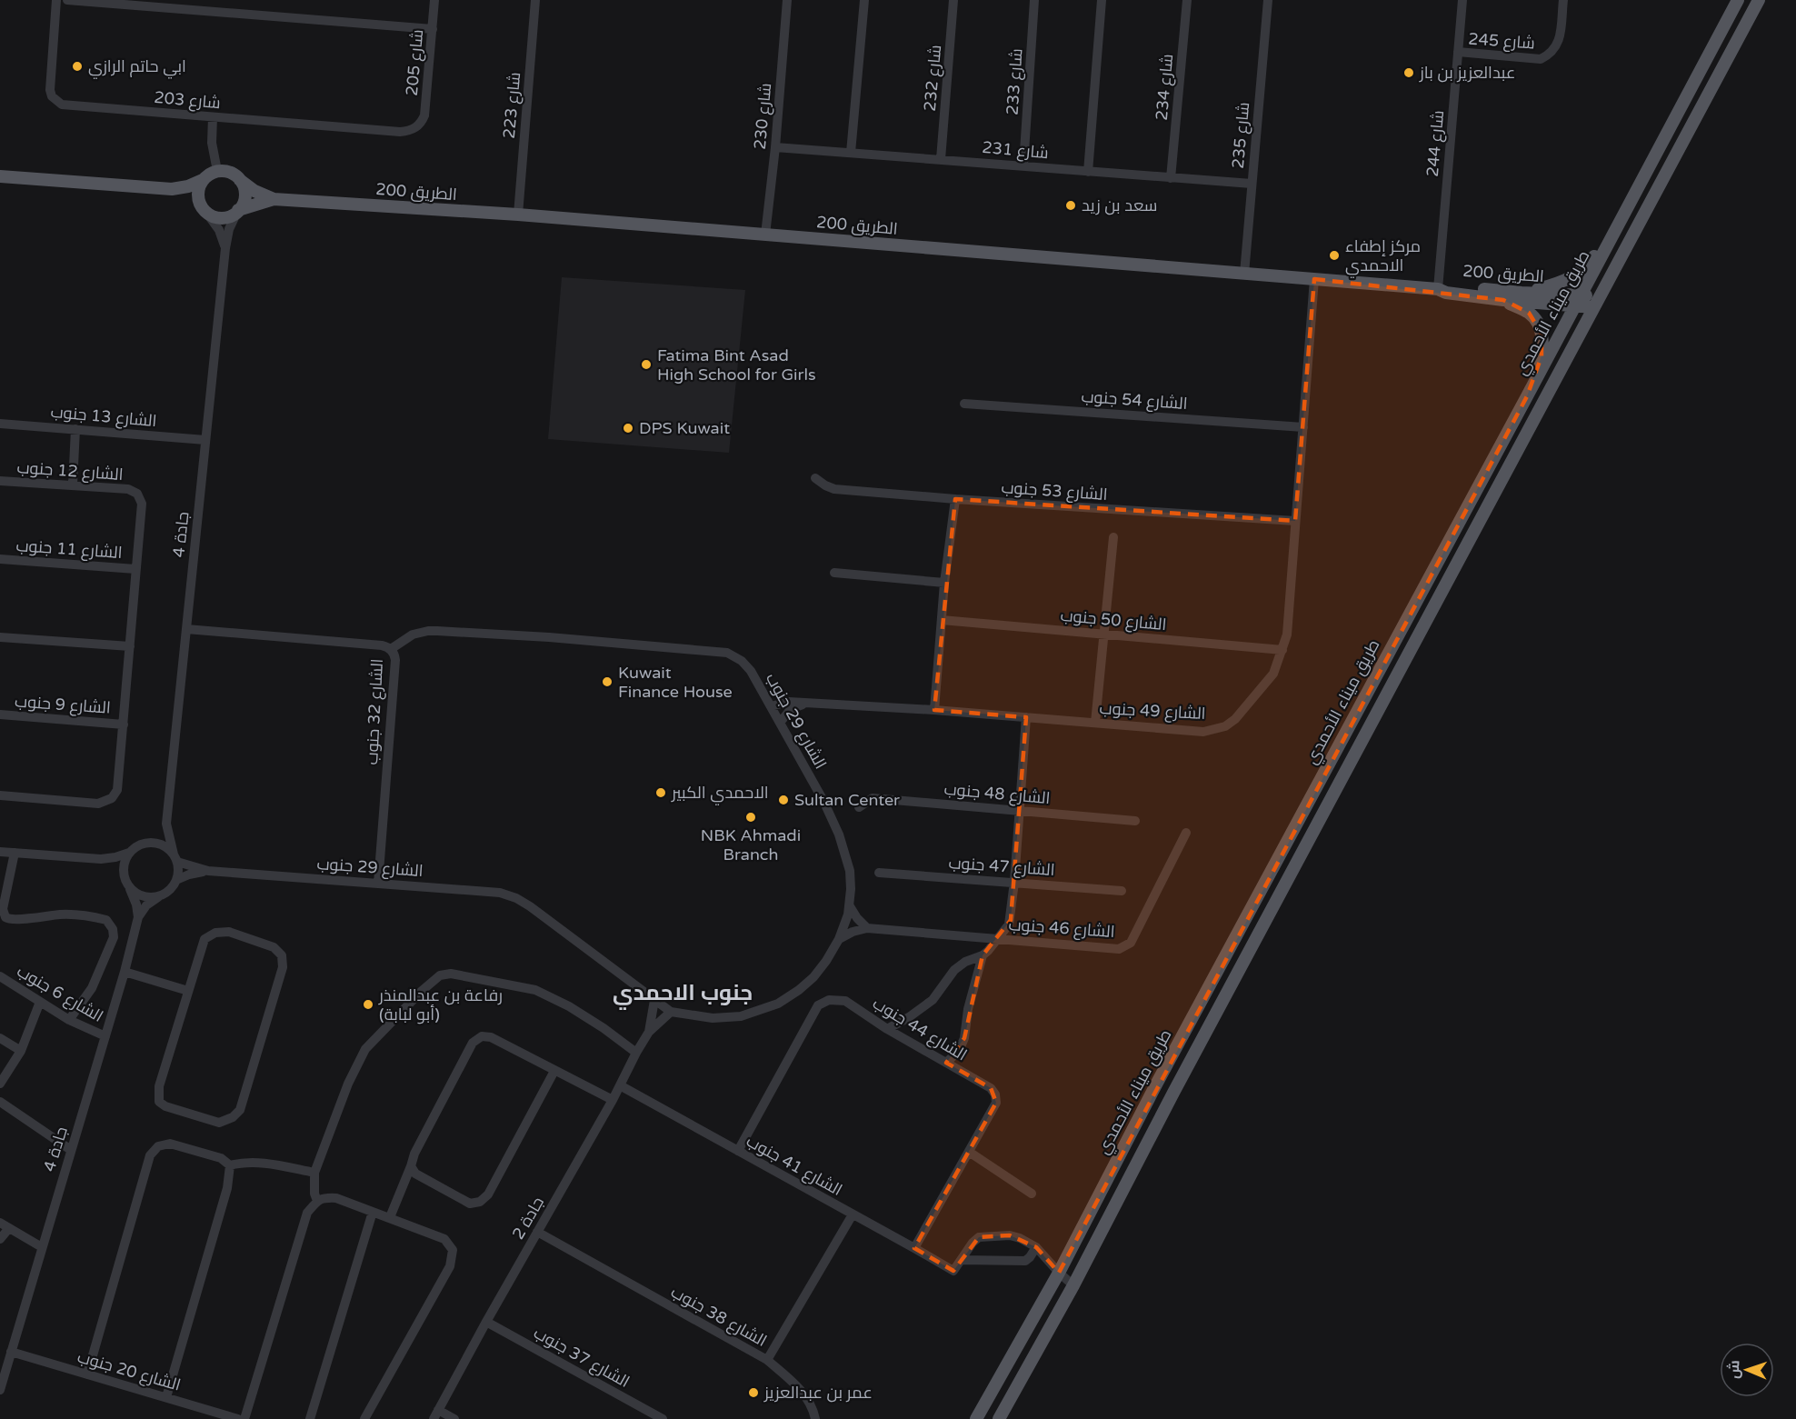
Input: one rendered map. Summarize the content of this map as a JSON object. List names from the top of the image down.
{
  "streets": {
    "main road": ["الطريق 200", "طريق ميناء الأحمدي"],
    "street": [
      "شارع 245",
      "شارع 205",
      "شارع 232",
      "شارع 233",
      "شارع 234",
      "شارع 203",
      "شارع 223",
      "شارع 230",
      "شارع 235",
      "شارع 244",
      "شارع 231",
      "الشارع 54 جنوب",
      "الشارع 13 جنوب",
      "الشارع 12 جنوب",
      "الشارع 53 جنوب",
      "جادة 4",
      "الشارع 11 جنوب",
      "الشارع 50 جنوب",
      "الشارع 9 جنوب",
      "الشارع 49 جنوب",
      "الشارع 32 جنوب",
      "الشارع 29 جنوب",
      "الشارع 48 جنوب",
      "الشارع 47 جنوب",
      "الشارع 46 جنوب",
      "الشارع 6 جنوب",
      "الشارع 44 جنوب",
      "الشارع 41 جنوب",
      "جادة 2",
      "الشارع 38 جنوب",
      "الشارع 37 جنوب",
      "الشارع 20 جنوب"
    ]
  },
  "crossings": [
    ["شارع 245", "شارع 244"],
    ["شارع 205", "شارع 203"],
    ["شارع 232", "شارع 231"],
    ["شارع 233", "شارع 231"],
    ["شارع 234", "شارع 231"],
    ["شارع 223", "الطريق 200"],
    ["شارع 230", "شارع 231"],
    ["شارع 230", "الطريق 200"],
    ["شارع 235", "شارع 231"],
    ["شارع 235", "الطريق 200"],
    ["شارع 244", "الطريق 200"],
    ["الطريق 200", "طريق ميناء الأحمدي"],
    ["الطريق 200", "جادة 4"],
    ["الطريق 200", "الشارع 49 جنوب"],
    ["الشارع 54 جنوب", "الشارع 49 جنوب"],
    ["الشارع 13 جنوب", "جادة 4"],
    ["الشارع 12 جنوب", "الشارع 11 جنوب"],
    ["الشارع 53 جنوب", "الشارع 49 جنوب"],
    ["جادة 4", "الشارع 32 جنوب"],
    ["جادة 4", "الشارع 29 جنوب"],
    ["جادة 4", "الشارع 6 جنوب"],
    ["جادة 4", "الشارع 20 جنوب"],
    ["الشارع 50 جنوب", "الشارع 49 جنوب"],
    ["الشارع 49 جنوب", "الشارع 29 جنوب"],
    ["الشارع 32 جنوب", "الشارع 29 جنوب"],
    ["الشارع 29 جنوب", "الشارع 46 جنوب"],
    ["الشارع 29 جنوب", "جادة 2"],
    ["الشارع 44 جنوب", "الشارع 41 جنوب"],
    ["الشارع 41 جنوب", "جادة 2"],
    ["الشارع 41 جنوب", "الشارع 38 جنوب"],
    ["جادة 2", "الشارع 38 جنوب"],
    ["جادة 2", "الشارع 37 جنوب"]
  ],
  "districts": ["جنوب الاحمدي"],
  "places": [
    "ابي حاتم الرازي",
    "عبدالعزيز بن باز",
    "سعد بن زيد",
    "مركز إطفاء الاحمدي",
    "Fatima Bint Asad High School for Girls",
    "DPS Kuwait",
    "Kuwait Finance House",
    "الاحمدي الكبير",
    "Sultan Center",
    "NBK Ahmadi Branch",
    "رفاعة بن عبدالمنذر (أبو لبابة)",
    "عمر بن عبدالعزيز"
  ],
  "north": "left"
}
